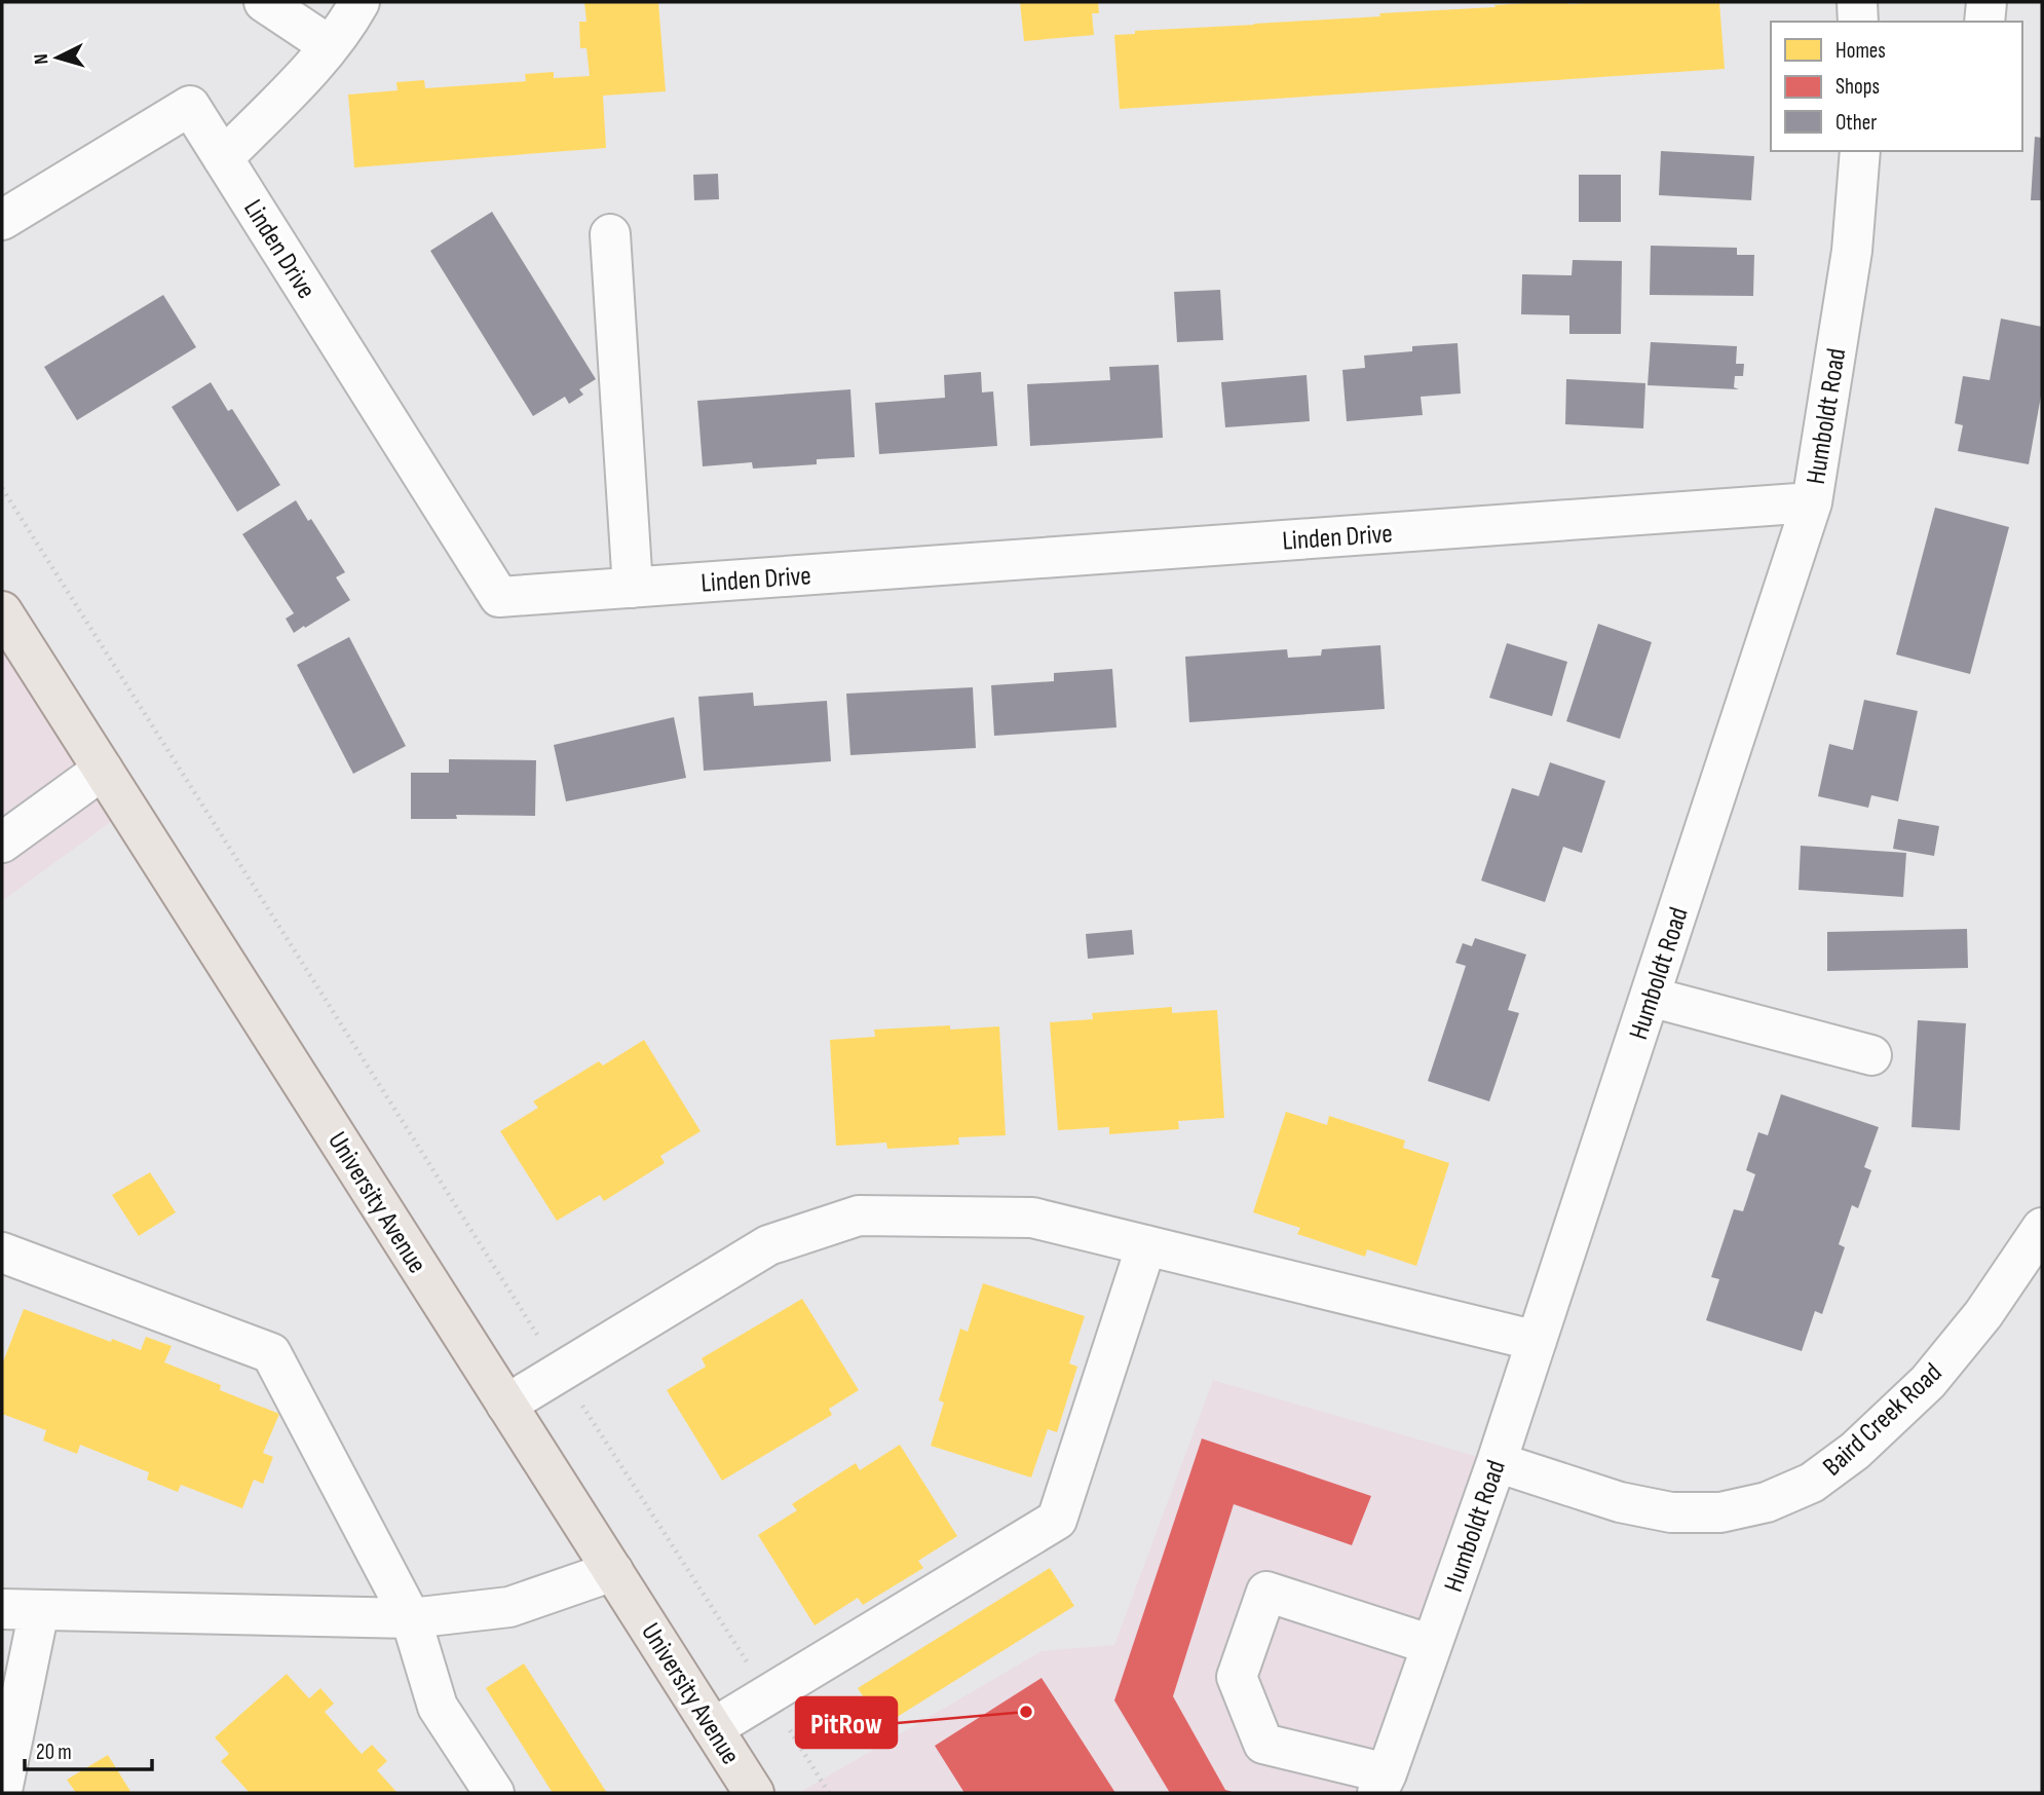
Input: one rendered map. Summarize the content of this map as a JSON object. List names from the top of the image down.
{
  "streets": {
    "main road": ["University Avenue"],
    "street": ["Linden Drive", "Humboldt Road", "Baird Creek Road"]
  },
  "crossings": [
    ["Linden Drive", "Humboldt Road"],
    ["Humboldt Road", "Baird Creek Road"]
  ],
  "places": ["PitRow"],
  "legend": ["Homes", "Shops", "Other"],
  "scale_bar": "20 m",
  "north": "left"
}
